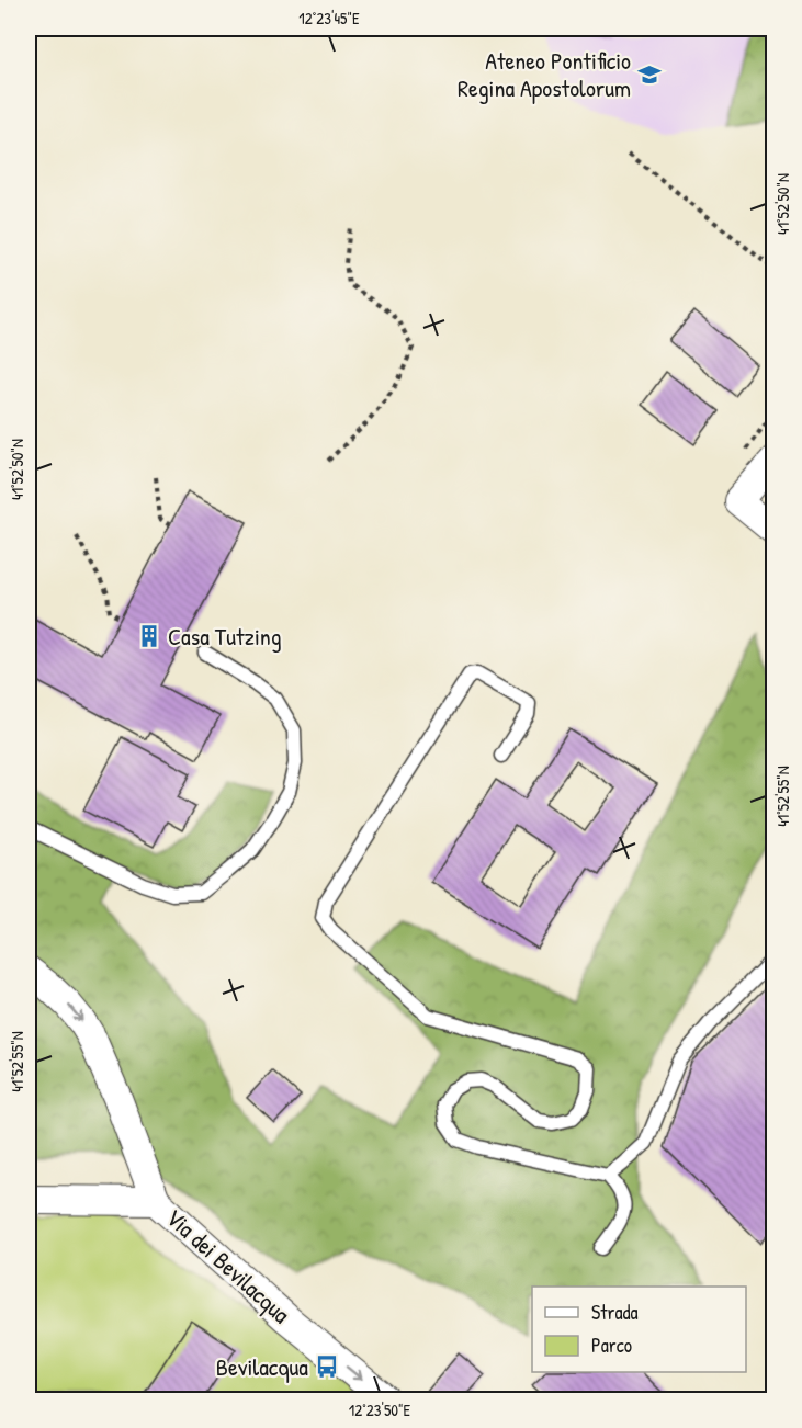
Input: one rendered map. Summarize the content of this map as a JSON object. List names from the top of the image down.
{
  "streets": {
    "street": ["Via dei Bevilacqua"]
  },
  "one_way": ["Via dei Bevilacqua"],
  "places": {
    "school or university": ["Ateneo Pontificio Regina Apostolorum"],
    "building": ["Casa Tutzing"],
    "bus stop": ["Bevilacqua"]
  },
  "legend": ["Strada", "Parco"],
  "coordinates": [
    "12°23'45\"E",
    "41°52'50\"N",
    "41°52'55\"N",
    "12°23'50\"E"
  ]
}
